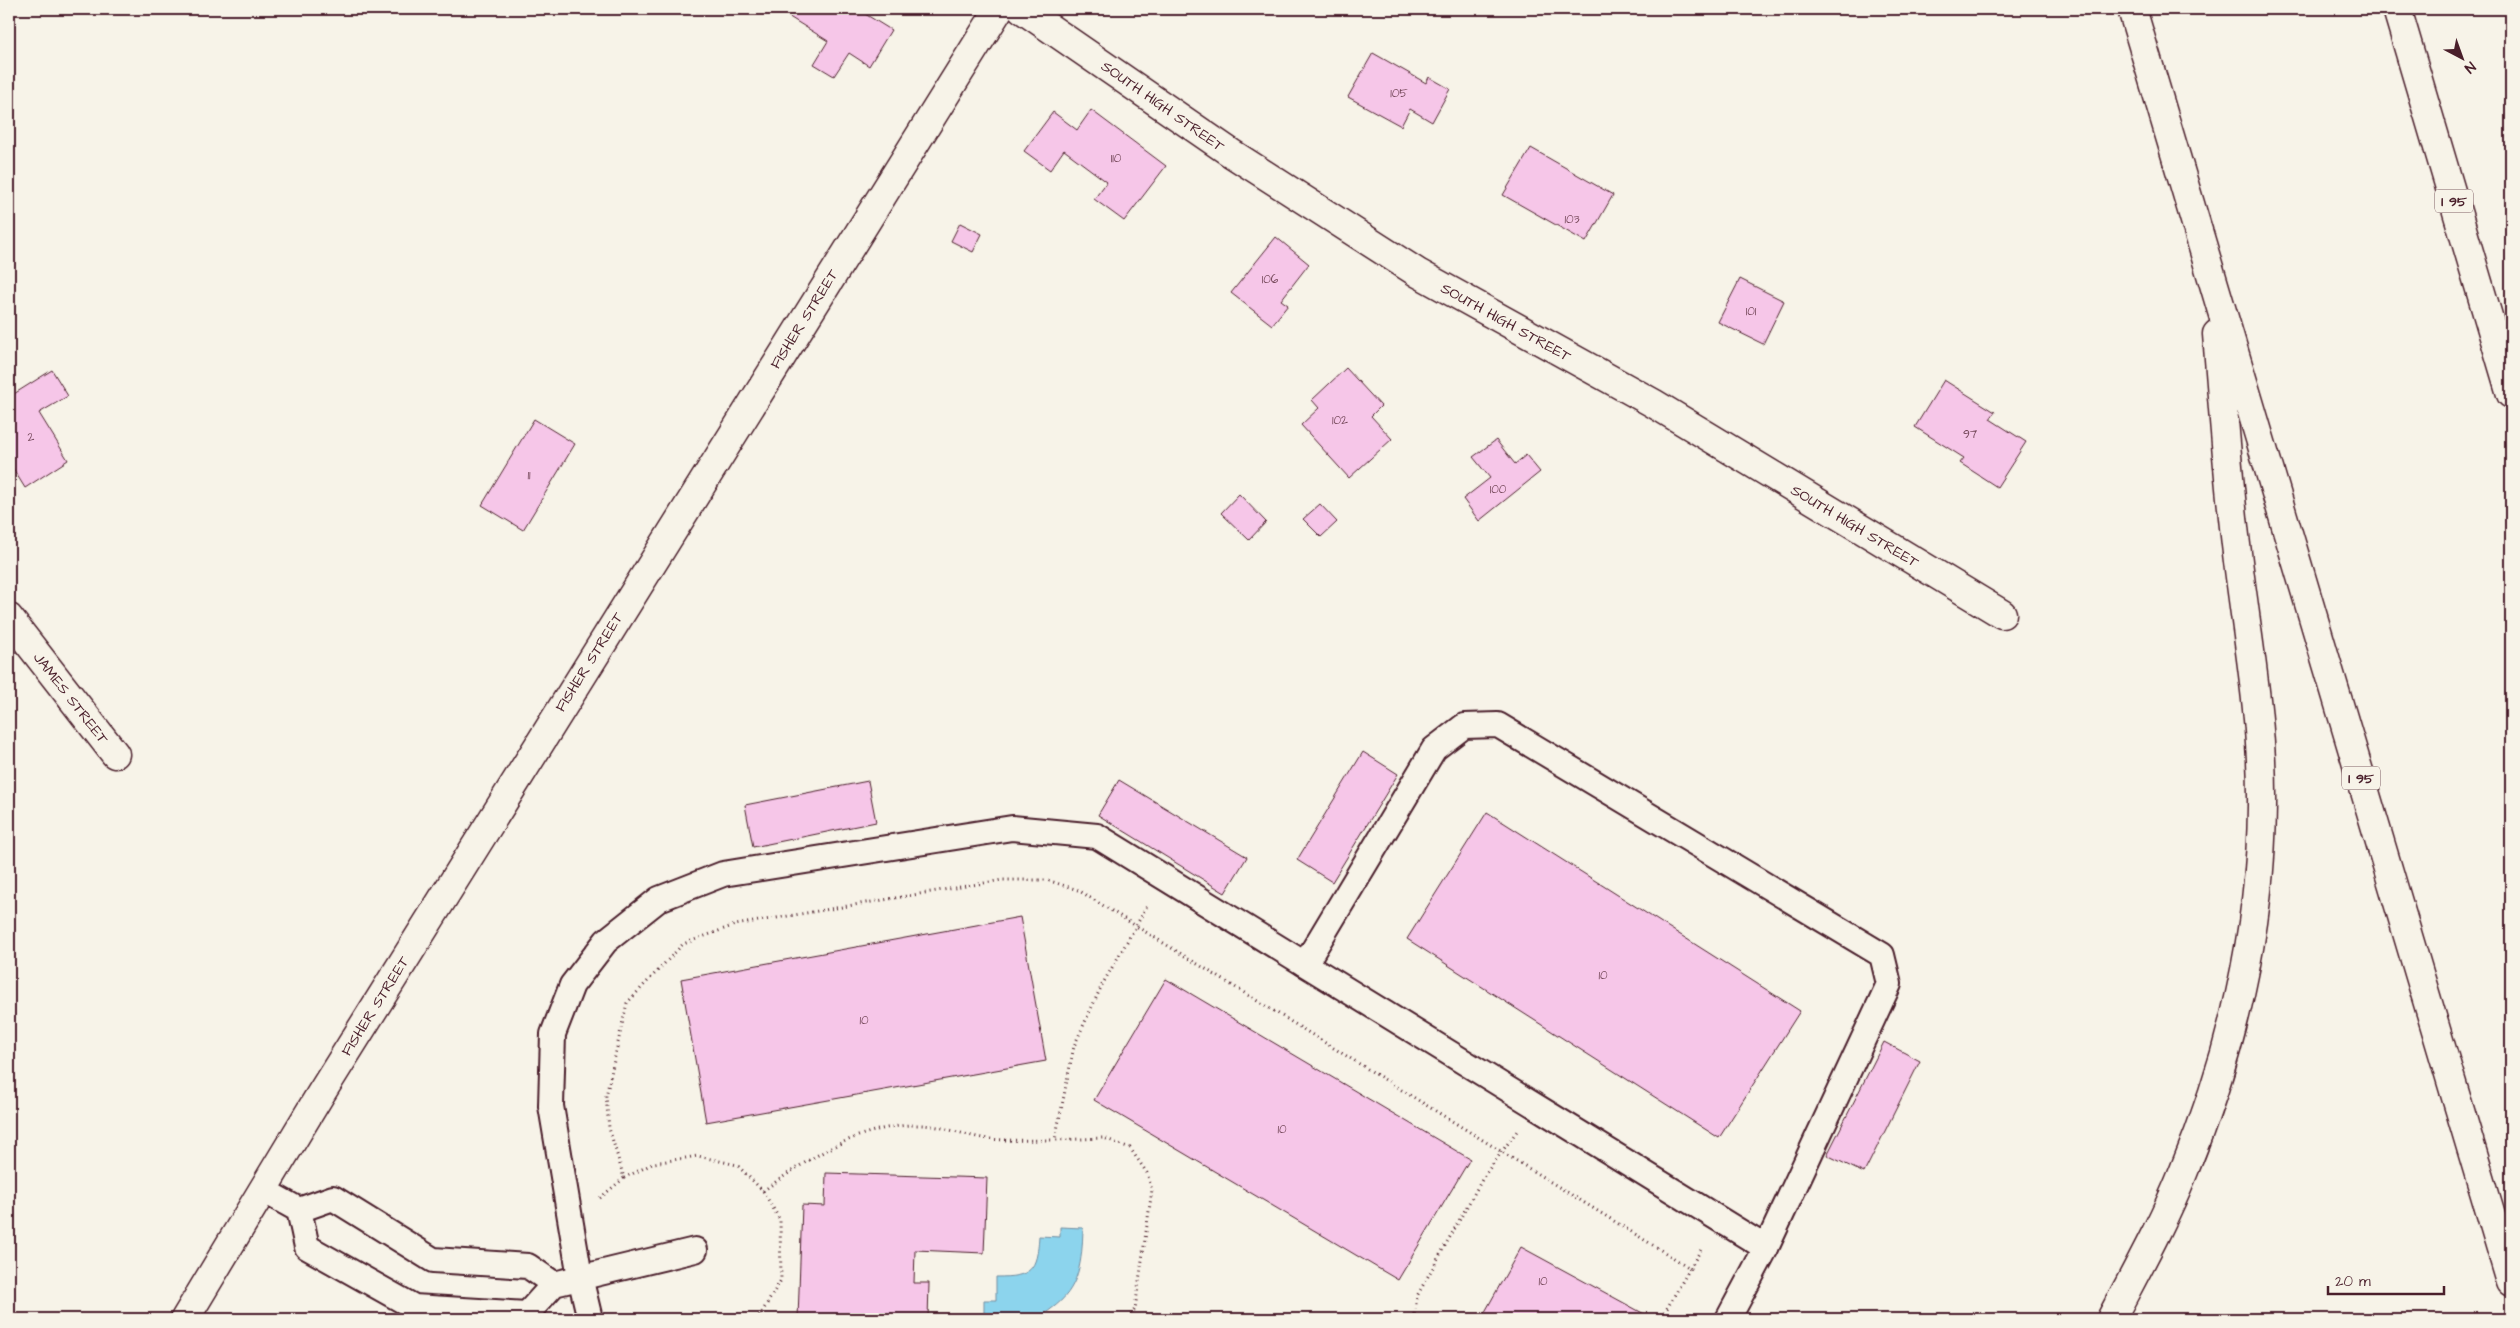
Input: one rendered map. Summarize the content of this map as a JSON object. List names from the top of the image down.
{
  "streets": {
    "main road": [
      "SOUTH HIGH STREET",
      "I 95",
      "FISHER STREET",
      "JAMES STREET"
    ]
  },
  "house_numbers": [
    "105",
    "110",
    "103",
    "106",
    "101",
    "102",
    "97",
    "2",
    "11",
    "100",
    "10",
    "10",
    "10",
    "10"
  ],
  "scale_bar": "20 m",
  "north": "bottom right"
}
